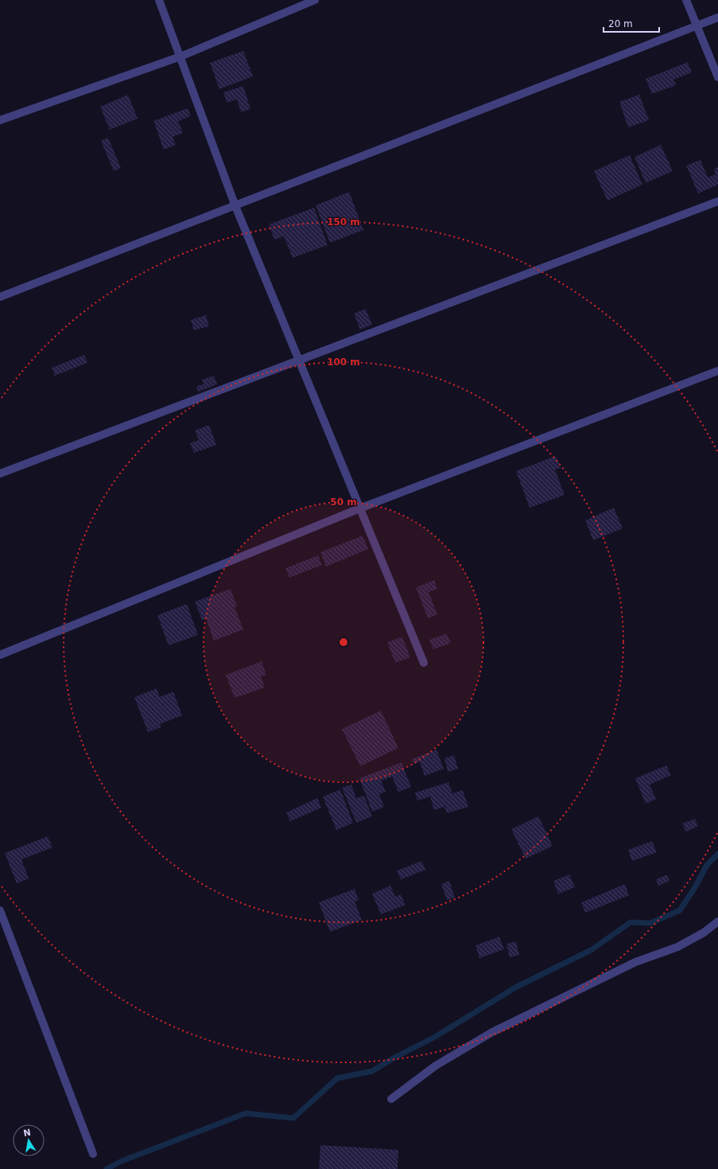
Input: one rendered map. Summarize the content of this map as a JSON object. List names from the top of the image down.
{
  "scale_bar": "20 m",
  "north": "top",
  "rings": ["150 m", "100 m", "50 m"]
}
